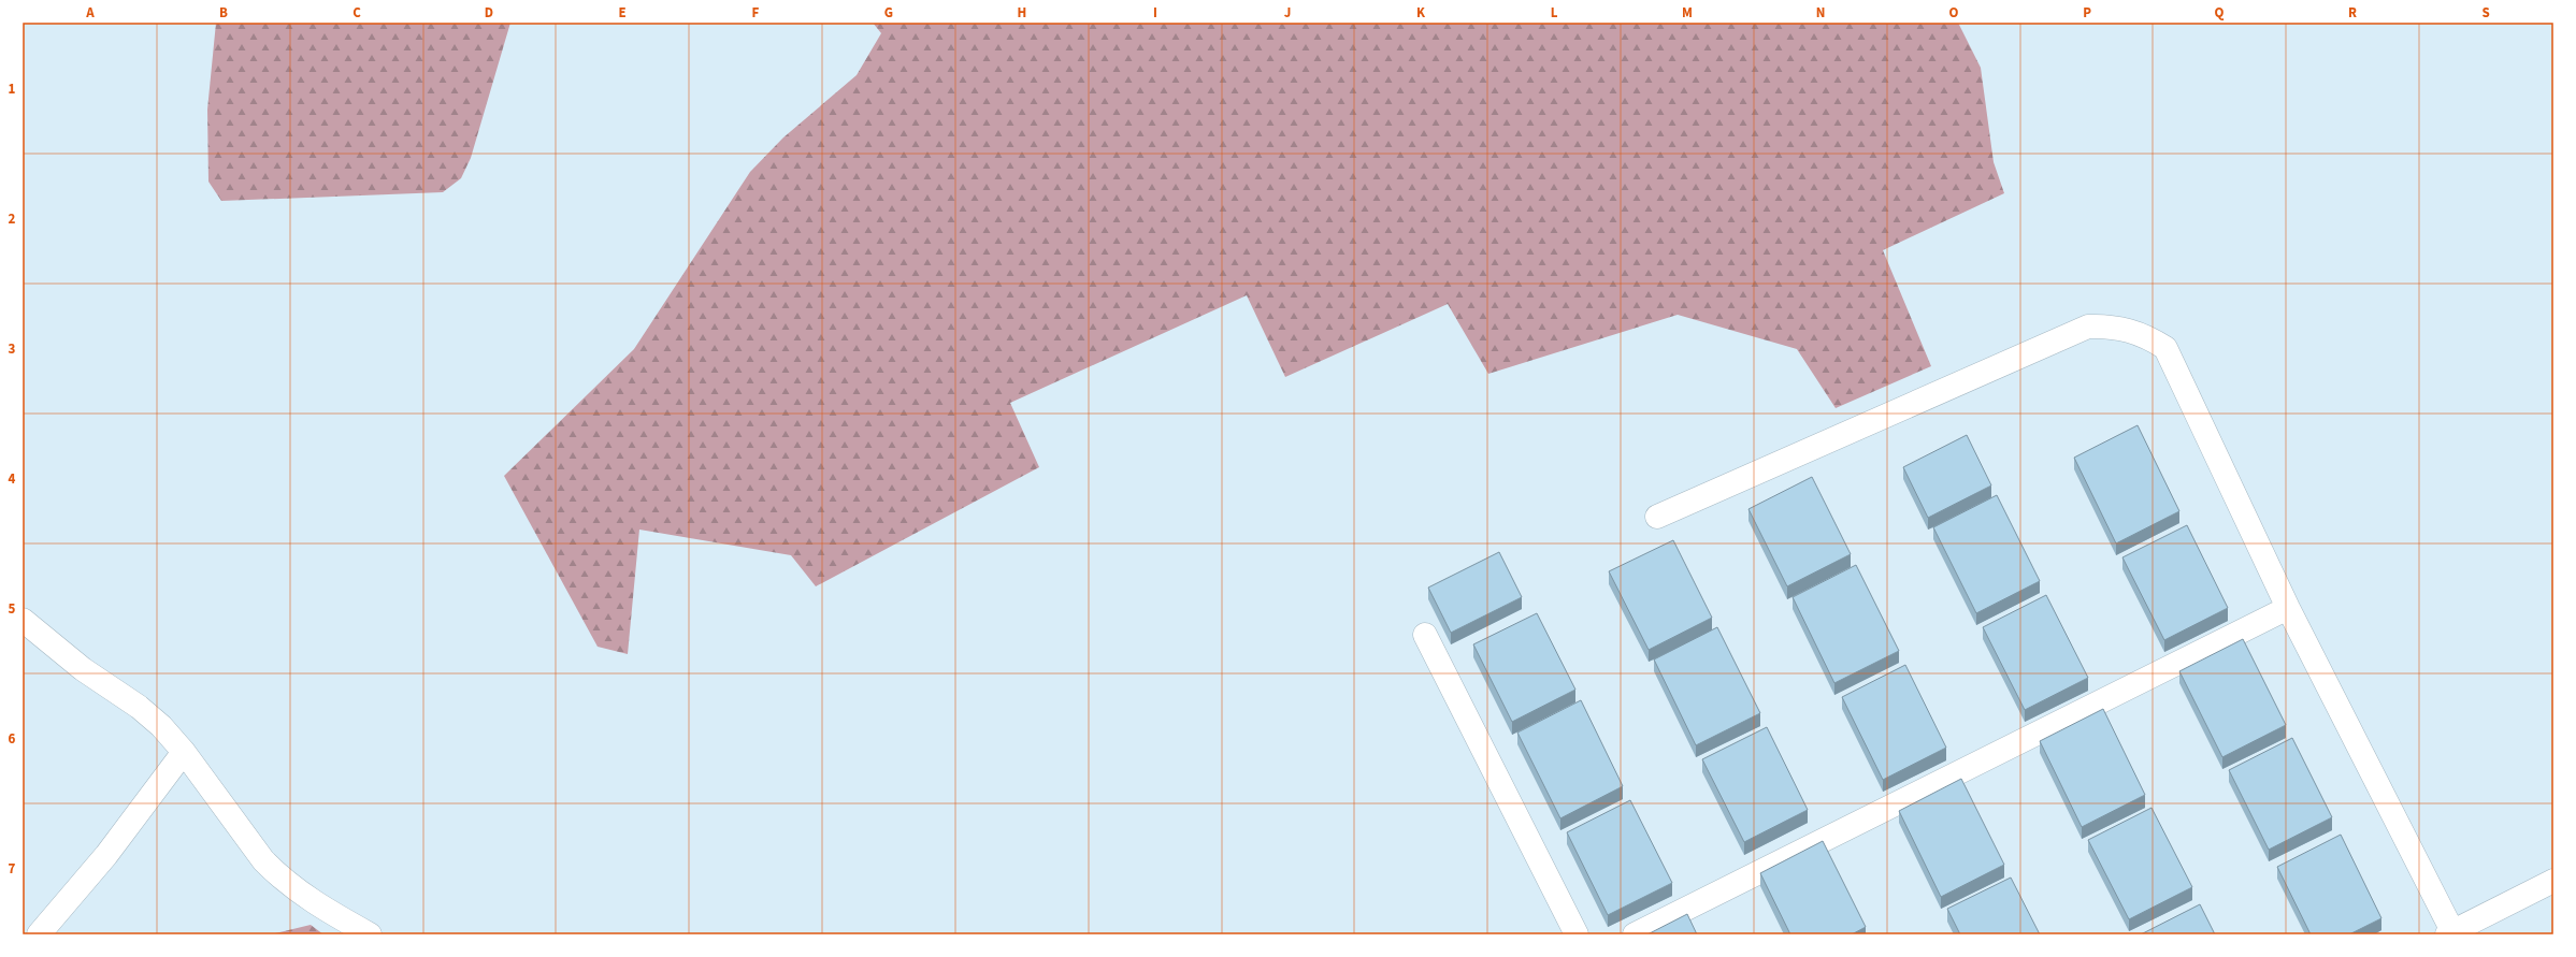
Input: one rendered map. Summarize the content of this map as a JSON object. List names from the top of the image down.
{
  "grid": {
    "columns": [
      "A",
      "B",
      "C",
      "D",
      "E",
      "F",
      "G",
      "H",
      "I",
      "J",
      "K",
      "L",
      "M",
      "N",
      "O",
      "P",
      "Q",
      "R",
      "S"
    ],
    "rows": [
      "1",
      "2",
      "3",
      "4",
      "5",
      "6",
      "7"
    ]
  }
}
